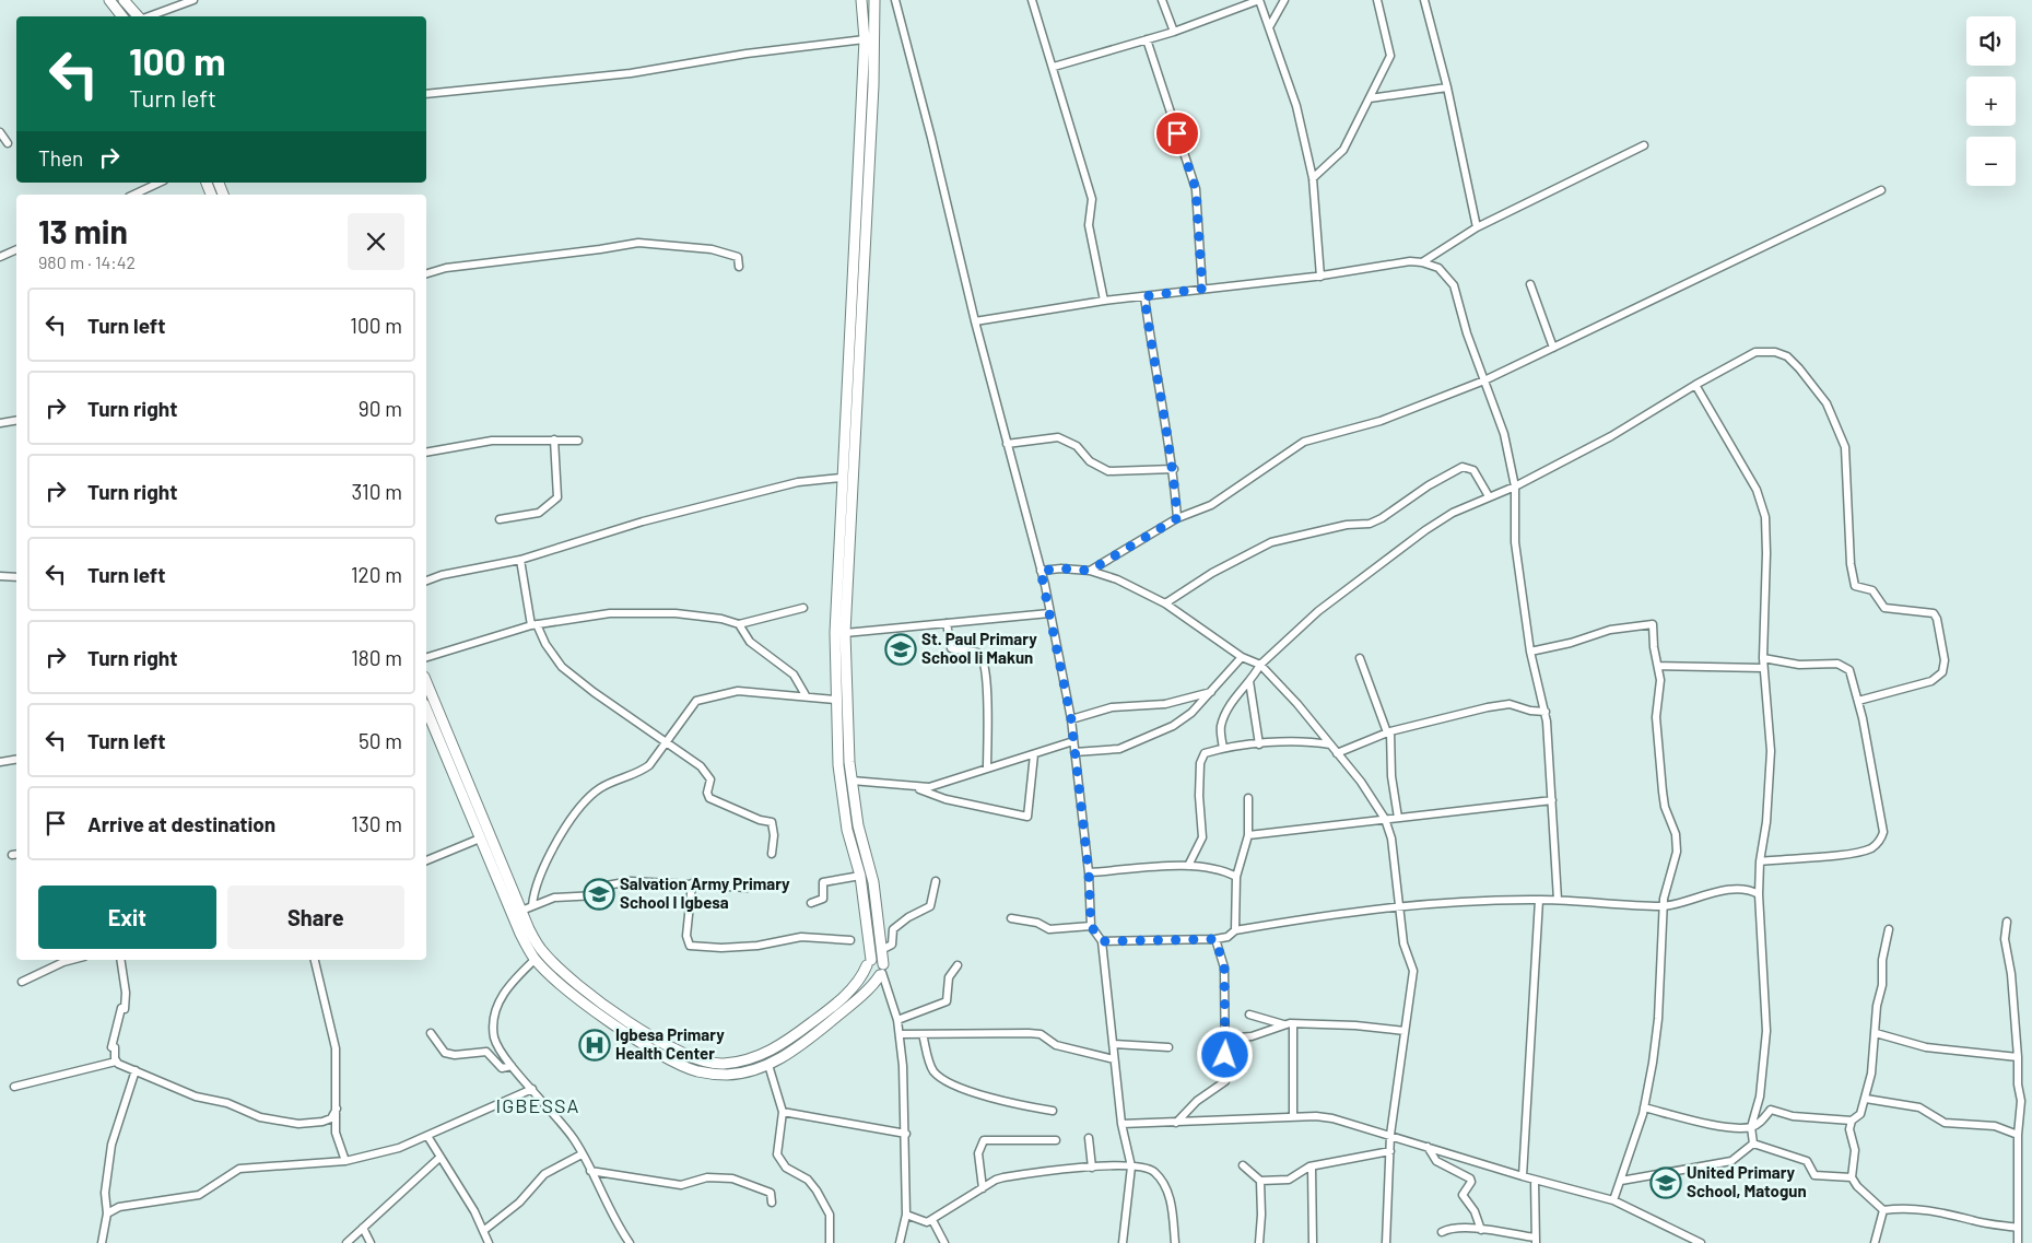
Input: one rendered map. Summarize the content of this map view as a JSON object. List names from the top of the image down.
{
  "districts": ["IGBESSA"],
  "places": {
    "school or university": ["St. Paul Primary School Ii Makun", "Salvation Army Primary School I Igbesa", "United Primary School, Matogun"],
    "hospital": ["Igbesa Primary Health Center"]
  },
  "page": {
    "map_buttons": ["+", "−"],
    "turn": ["100 m", "Turn left"],
    "then": "Then",
    "heading": ["13 min", "980 m · 14:42"],
    "list": [
      {
        "name": "Turn left",
        "value": "100 m"
      },
      {
        "name": "Turn right",
        "value": "90 m"
      },
      {
        "name": "Turn right",
        "value": "310 m"
      },
      {
        "name": "Turn left",
        "value": "120 m"
      },
      {
        "name": "Turn right",
        "value": "180 m"
      },
      {
        "name": "Turn left",
        "value": "50 m"
      },
      {
        "name": "Arrive at destination",
        "value": "130 m"
      }
    ],
    "buttons": ["Exit", "Share"]
  }
}
